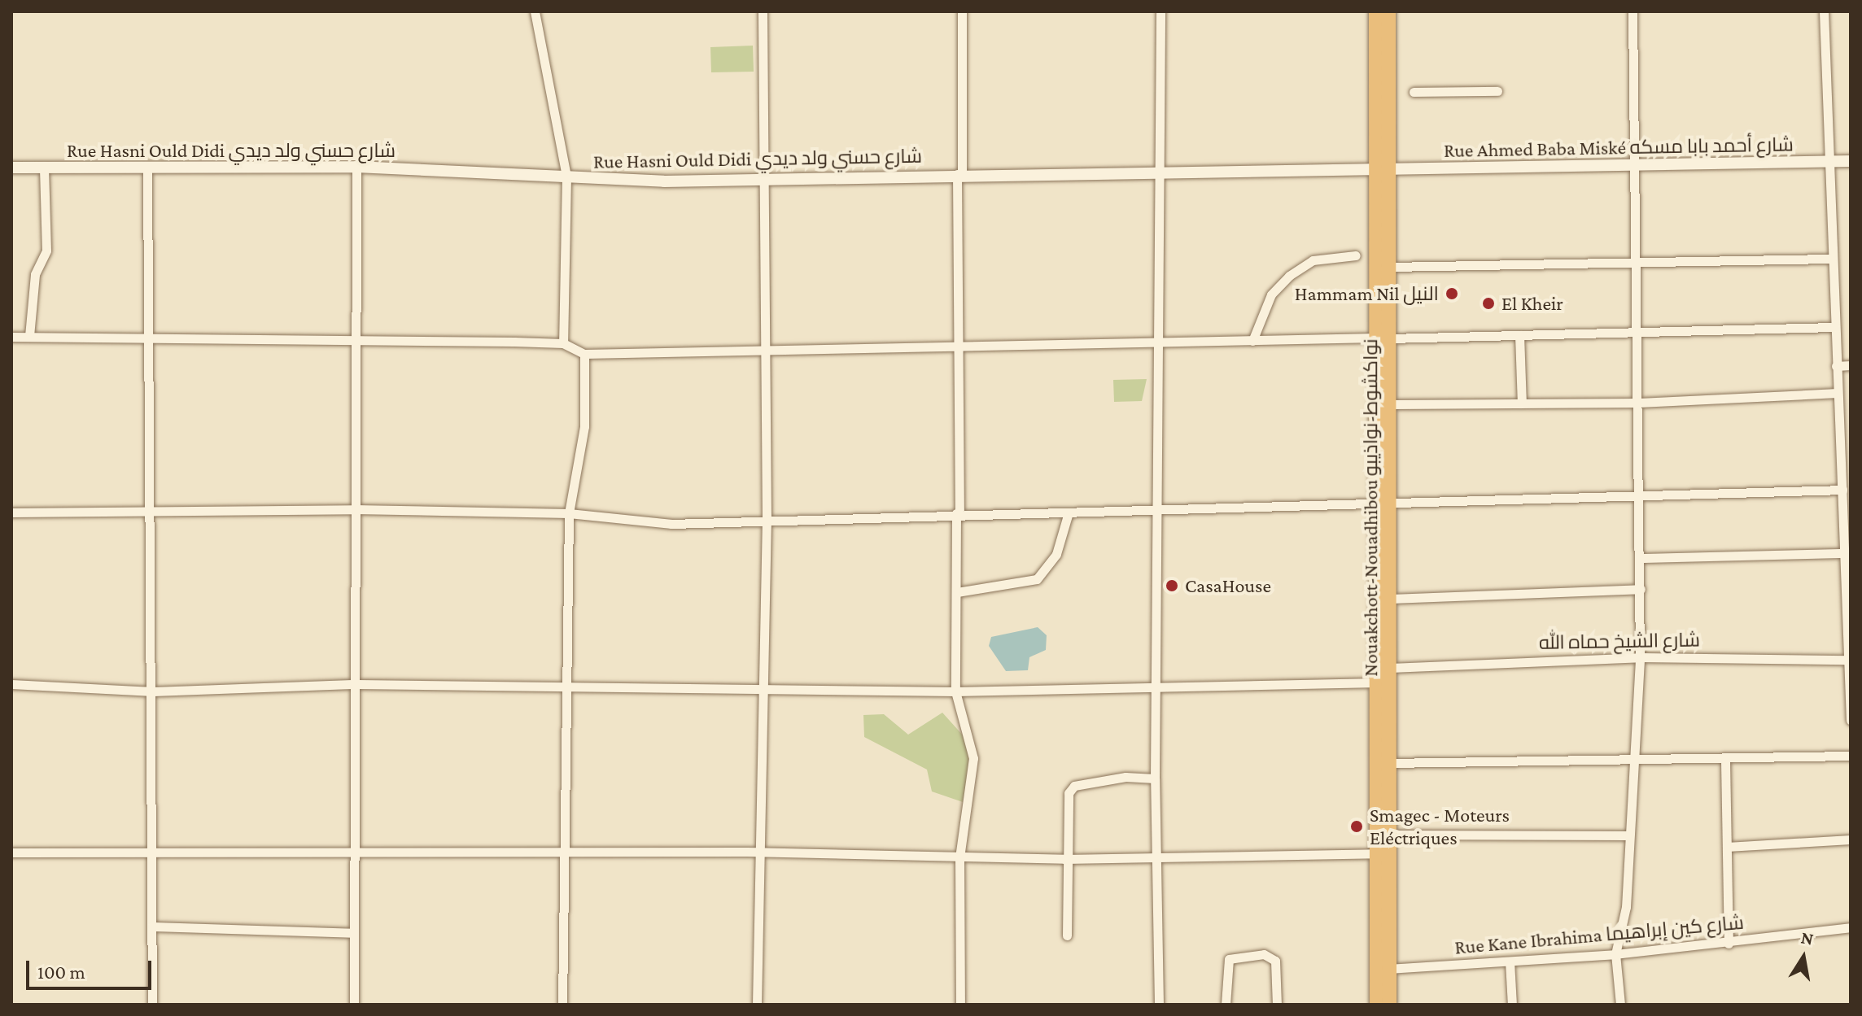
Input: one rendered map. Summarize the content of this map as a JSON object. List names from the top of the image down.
{
  "streets": {
    "highway": ["Nouakchott-Nouadhibou نواكشوط-نواذيبو"],
    "street": [
      "Rue Ahmed Baba Miské شارع أحمد بابا مسكه",
      "Rue Hasni Ould Didi شارع حسني ولد ديدي",
      "شارع الشيخ حماه الله",
      "Rue Kane Ibrahima شارع كين إبراهيما"
    ]
  },
  "crossings": [
    ["Rue Ahmed Baba Miské شارع أحمد بابا مسكه", "Rue Hasni Ould Didi شارع حسني ولد ديدي"],
    ["Rue Ahmed Baba Miské شارع أحمد بابا مسكه", "Nouakchott-Nouadhibou نواكشوط-نواذيبو"],
    ["Rue Hasni Ould Didi شارع حسني ولد ديدي", "Nouakchott-Nouadhibou نواكشوط-نواذيبو"],
    ["Nouakchott-Nouadhibou نواكشوط-نواذيبو", "شارع الشيخ حماه الله"],
    ["Nouakchott-Nouadhibou نواكشوط-نواذيبو", "Rue Kane Ibrahima شارع كين إبراهيما"]
  ],
  "places": [
    "Hammam Nil النيل",
    "El Kheir",
    "CasaHouse",
    "Smagec - Moteurs Eléctriques"
  ],
  "scale_bar": "100 m",
  "north": "top"
}
